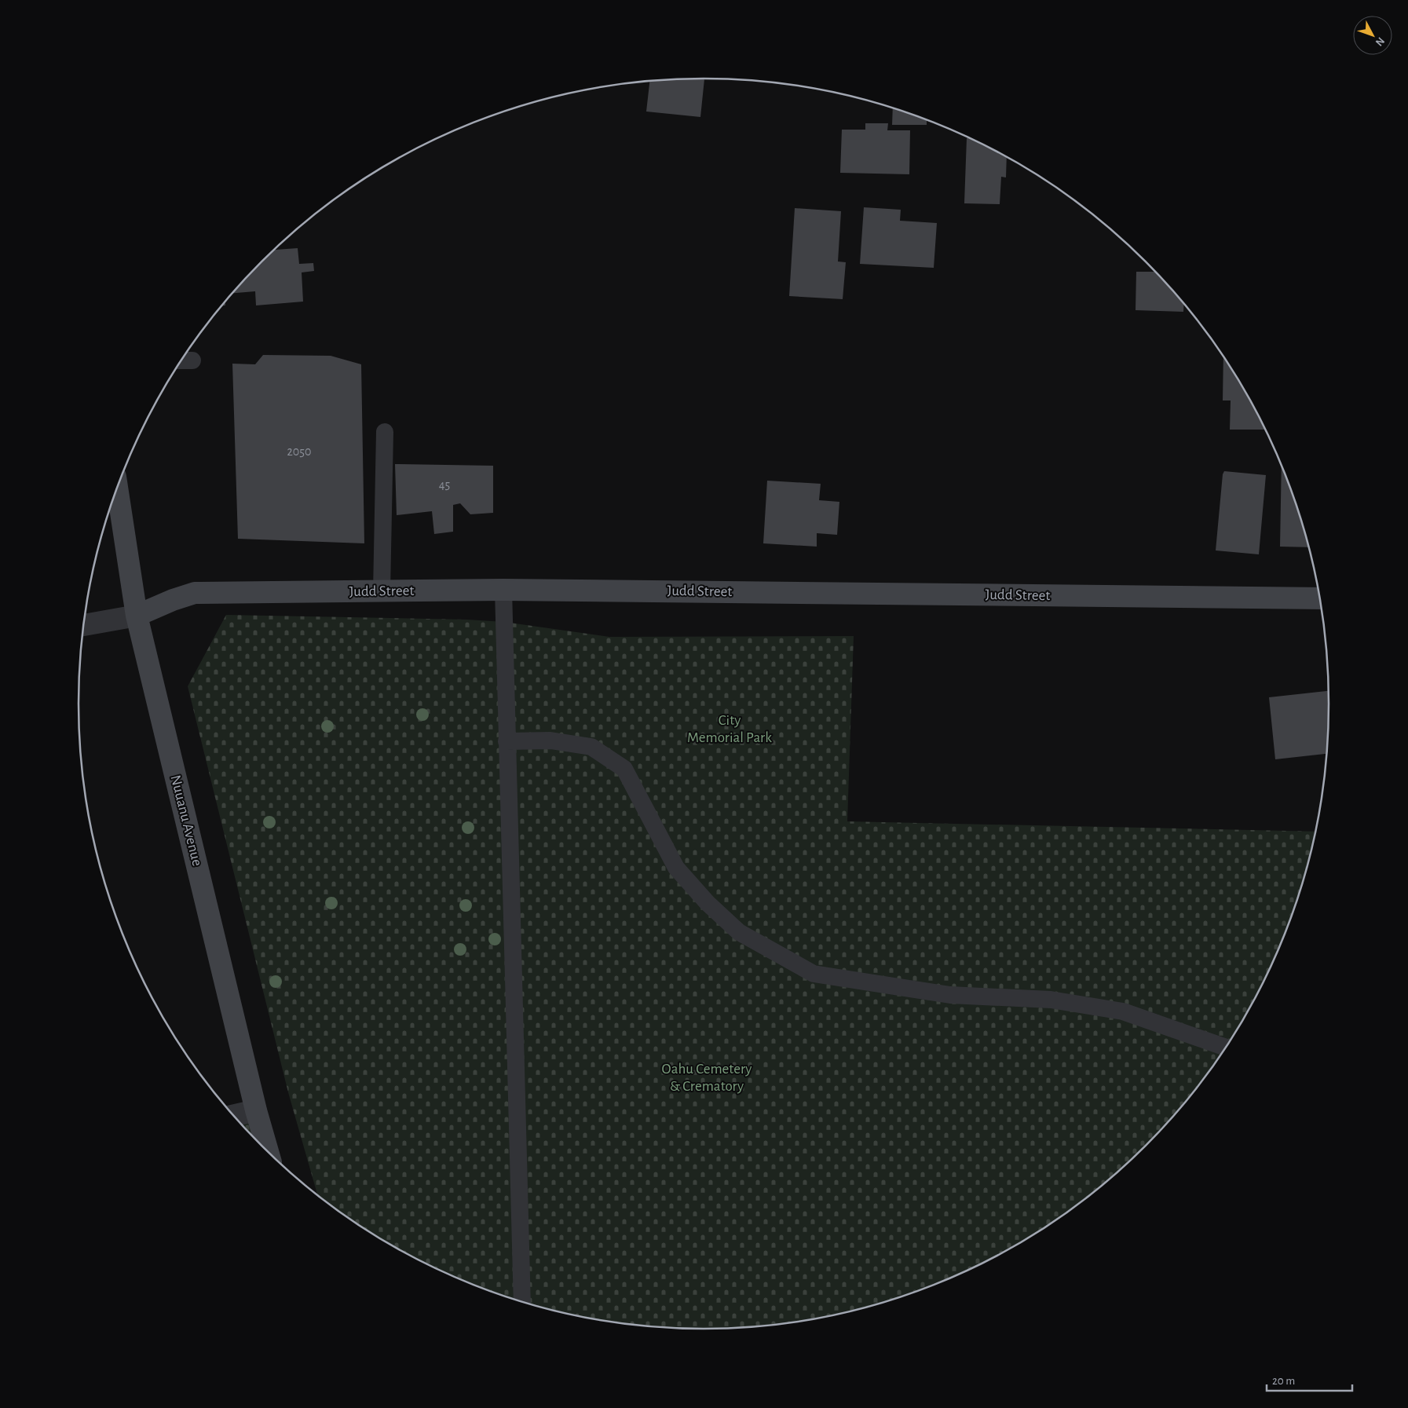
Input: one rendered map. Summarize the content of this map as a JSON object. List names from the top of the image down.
{
  "streets": {
    "street": ["Judd Street", "Nuuanu Avenue"]
  },
  "crossings": [
    ["Judd Street", "Nuuanu Avenue"]
  ],
  "parks": ["City Memorial Park", "Oahu Cemetery & Crematory"],
  "house_numbers": ["2050", "45"],
  "scale_bar": "20 m",
  "north": "bottom right"
}
